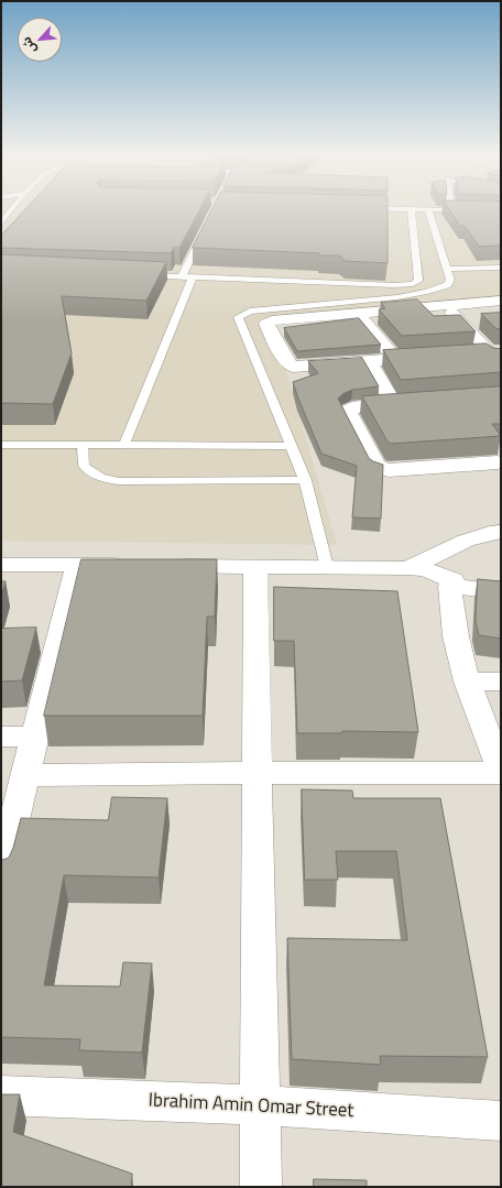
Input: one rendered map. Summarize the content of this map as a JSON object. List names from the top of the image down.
{
  "streets": {
    "street": ["Ibrahim Amin Omar Street"]
  },
  "north": "bottom left"
}
